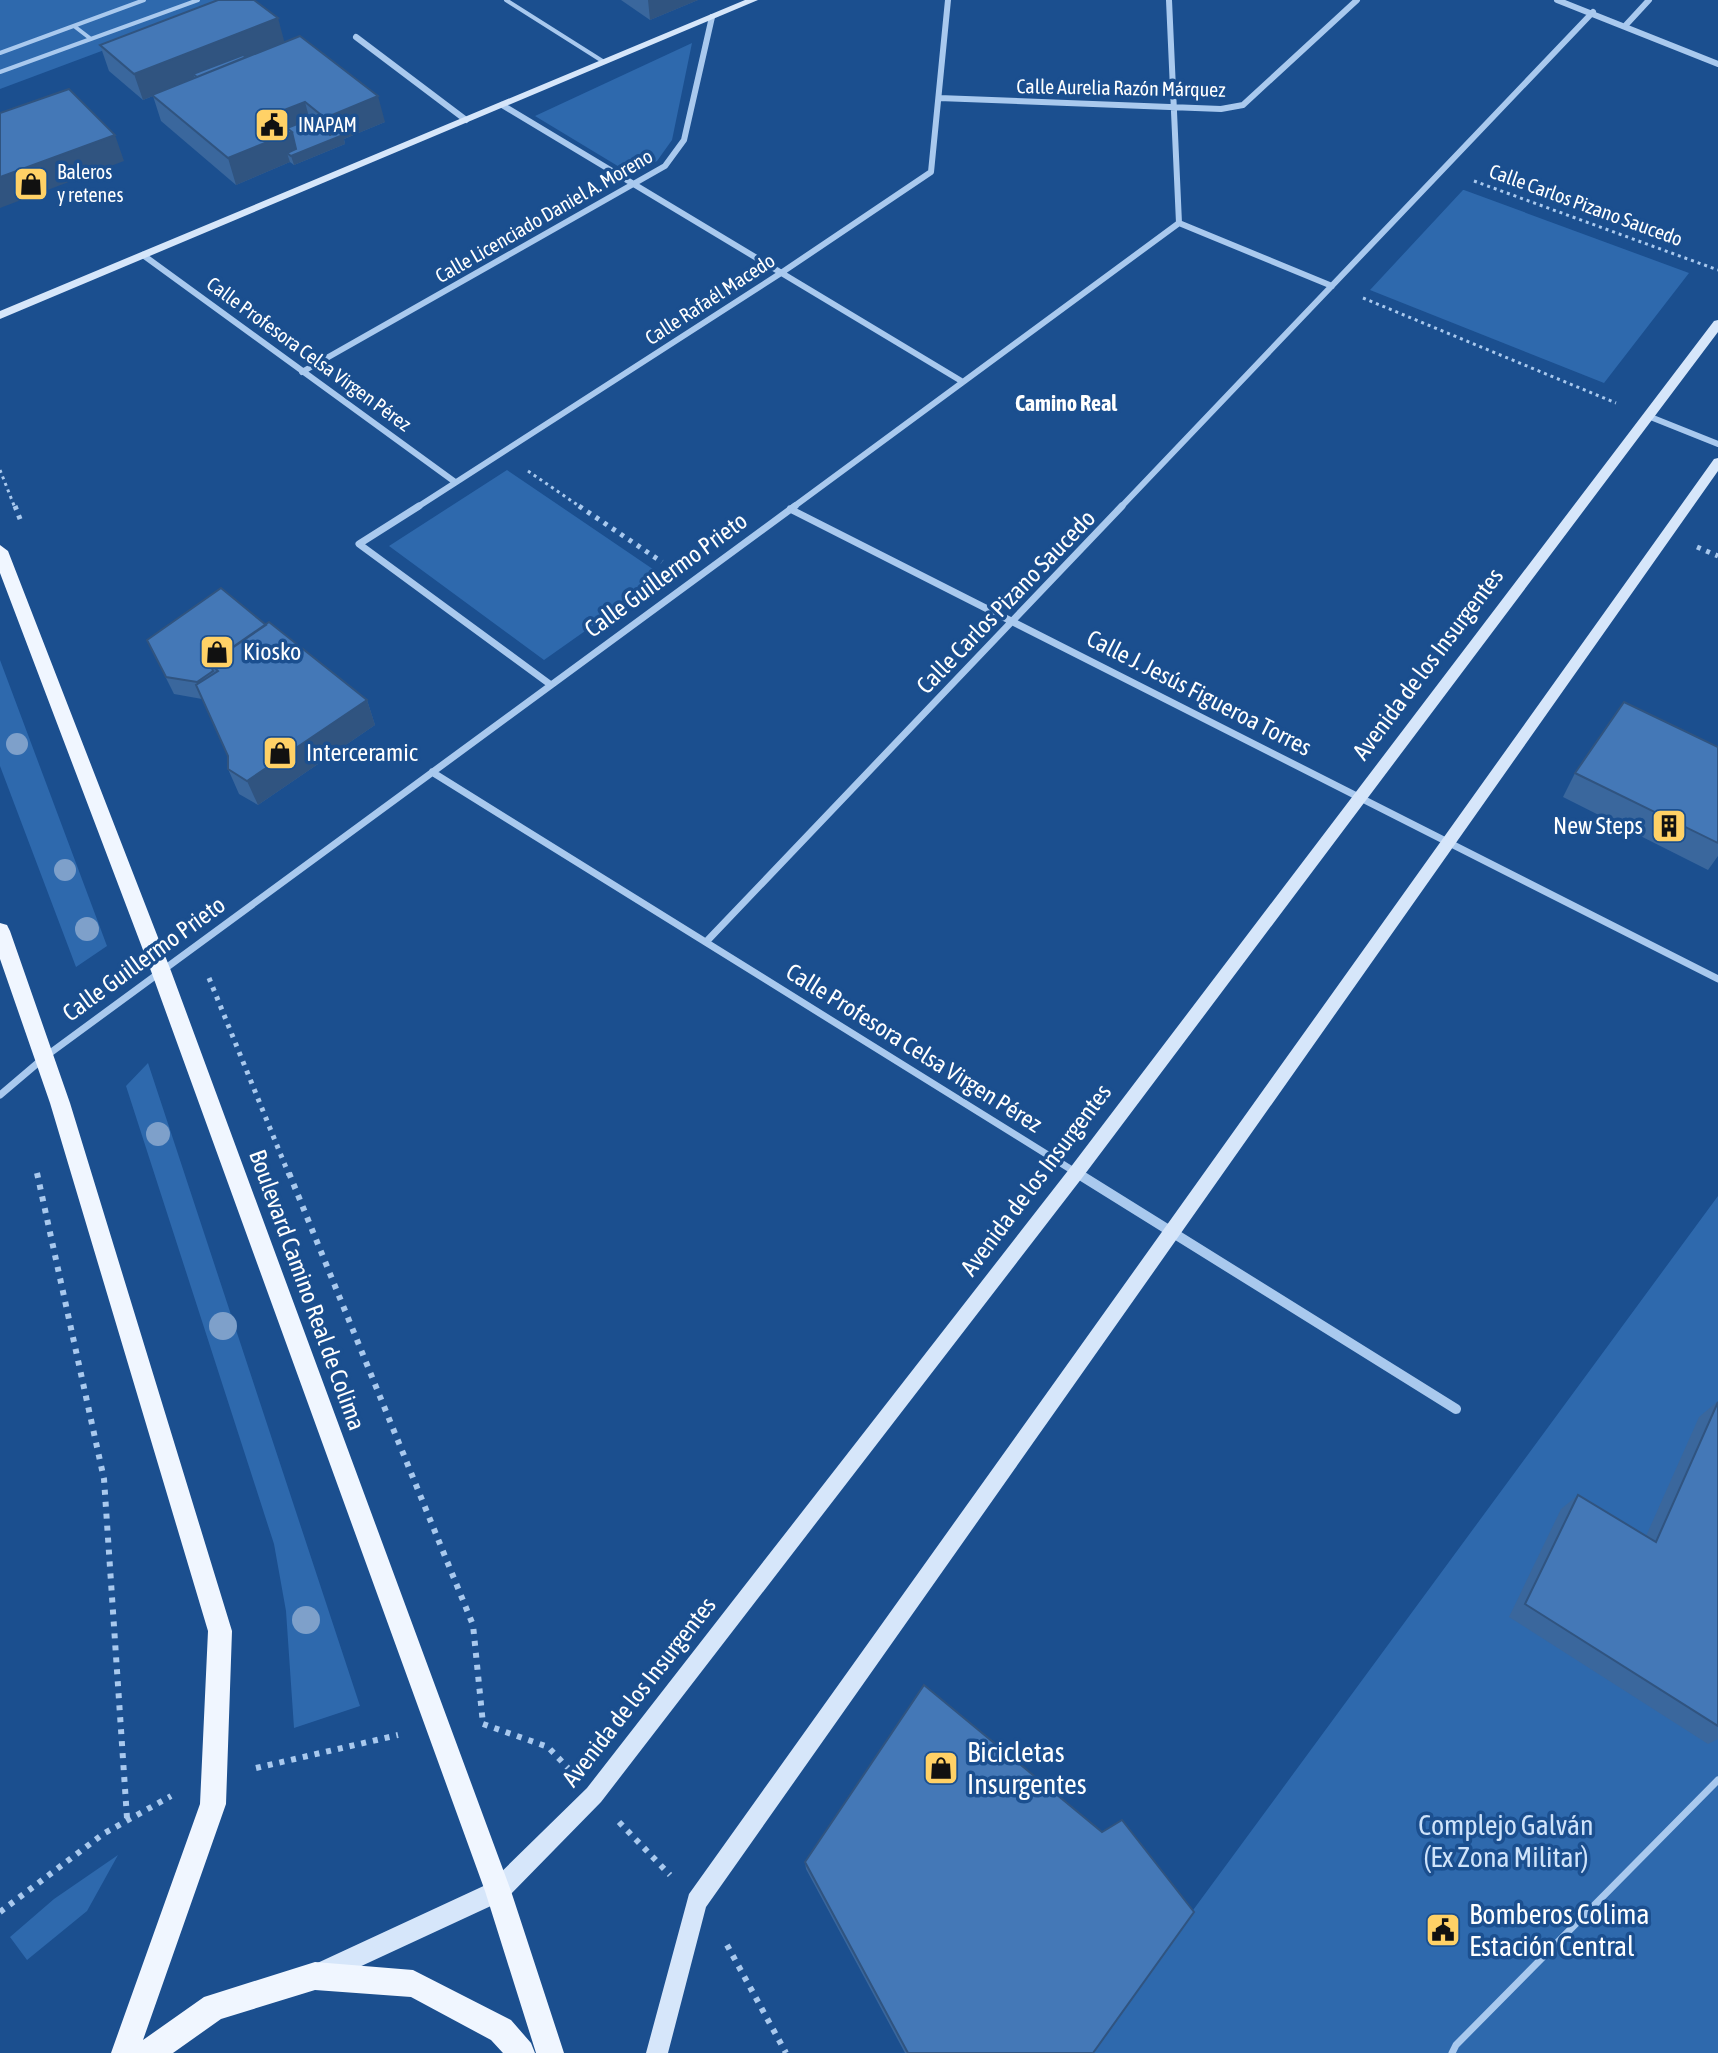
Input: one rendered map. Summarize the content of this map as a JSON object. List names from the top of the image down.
{
  "streets": {
    "main road": ["Boulevard Camino Real de Colima"],
    "street": [
      "Calle Aurelia Razón Márquez",
      "Calle Carlos Pizano Saucedo",
      "Calle Licenciado Daniel A. Moreno",
      "Calle Rafaél Macedo",
      "Calle Profesora Celsa Virgen Pérez",
      "Calle Guillermo Prieto",
      "Avenida de los Insurgentes",
      "Calle J. Jesús Figueroa Torres"
    ]
  },
  "crossings": [
    ["Calle Aurelia Razón Márquez", "Calle Rafaél Macedo"],
    ["Calle Carlos Pizano Saucedo", "Calle Profesora Celsa Virgen Pérez"],
    ["Calle Carlos Pizano Saucedo", "Calle J. Jesús Figueroa Torres"],
    ["Calle Licenciado Daniel A. Moreno", "Calle Profesora Celsa Virgen Pérez"],
    ["Calle Rafaél Macedo", "Calle Profesora Celsa Virgen Pérez"],
    ["Calle Rafaél Macedo", "Calle Guillermo Prieto"],
    ["Calle Profesora Celsa Virgen Pérez", "Calle Guillermo Prieto"],
    ["Calle Profesora Celsa Virgen Pérez", "Avenida de los Insurgentes"],
    ["Calle Guillermo Prieto", "Calle J. Jesús Figueroa Torres"],
    ["Calle Guillermo Prieto", "Boulevard Camino Real de Colima"],
    ["Avenida de los Insurgentes", "Calle J. Jesús Figueroa Torres"],
    ["Avenida de los Insurgentes", "Boulevard Camino Real de Colima"]
  ],
  "districts": ["Camino Real"],
  "parks": ["Complejo Galván (Ex Zona Militar)"],
  "places": {
    "public building": ["INAPAM", "Bomberos Colima Estación Central"],
    "shop": [
      "Baleros y retenes",
      "Kiosko",
      "Interceramic",
      "Bicicletas Insurgentes"
    ],
    "building": ["New Steps"]
  }
}
